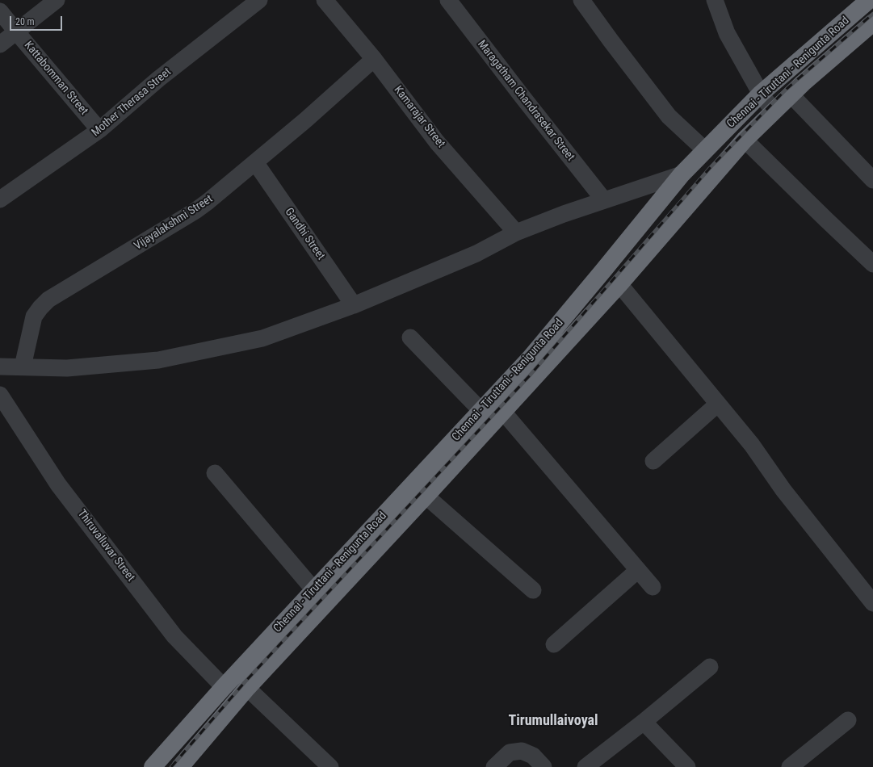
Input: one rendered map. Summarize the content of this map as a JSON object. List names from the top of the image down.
{
  "streets": {
    "highway": ["Chennai - Tiruttani - Renigunta Road"],
    "street": [
      "Kattabomman Street",
      "Maragatham Chandrasekar Street",
      "Mother Therasa Street",
      "Kamarajar Street",
      "Vijayalakshmi Street",
      "Gandhi Street",
      "Thiruvalluvar Street"
    ]
  },
  "crossings": [
    ["Chennai - Tiruttani - Renigunta Road", "Thiruvalluvar Street"],
    ["Kattabomman Street", "Mother Therasa Street"],
    ["Kamarajar Street", "Vijayalakshmi Street"],
    ["Vijayalakshmi Street", "Gandhi Street"]
  ],
  "districts": ["Tirumullaivoyal"],
  "scale_bar": "20 m"
}
